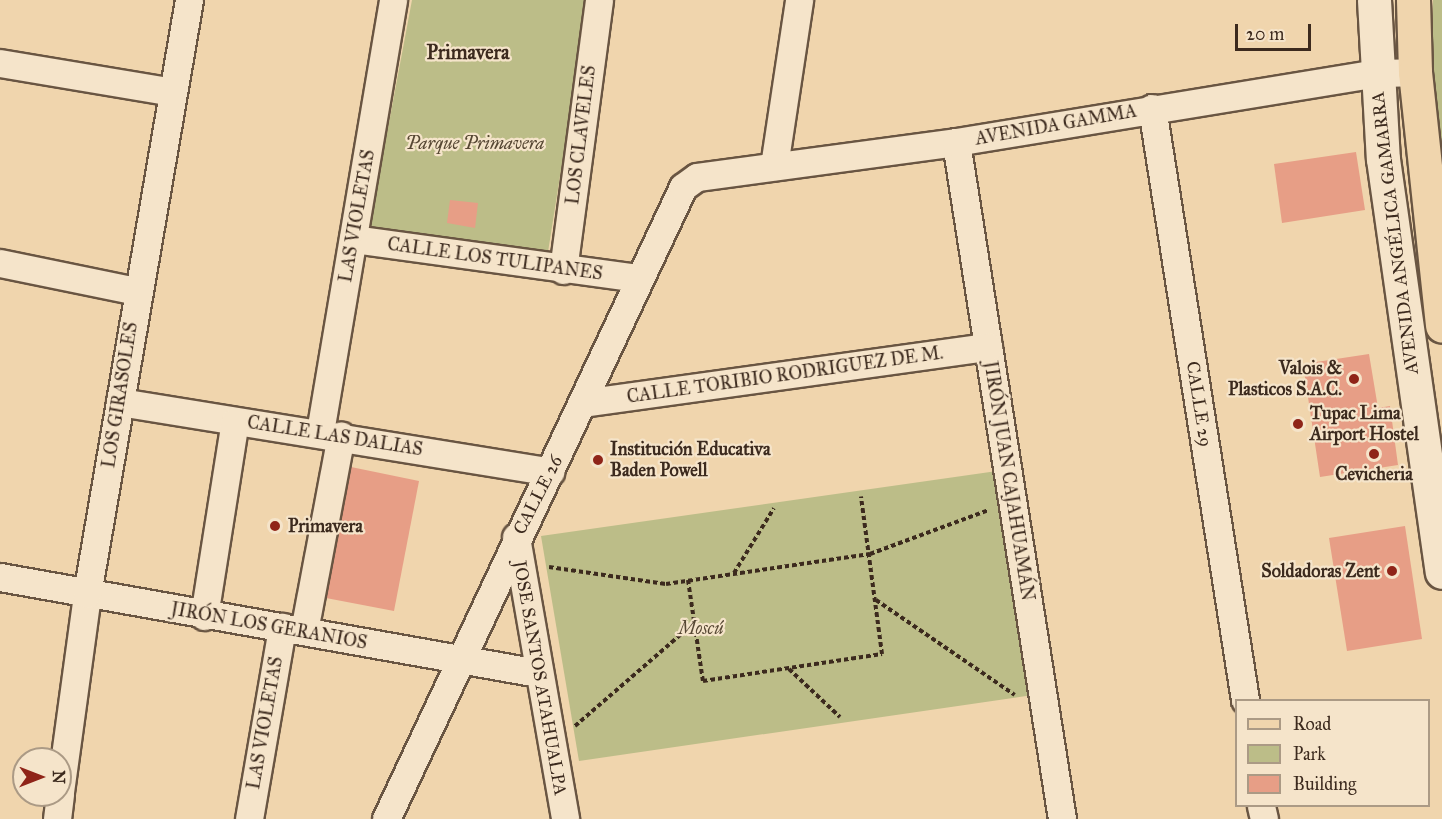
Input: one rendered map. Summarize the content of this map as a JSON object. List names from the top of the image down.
{
  "streets": {
    "main road": ["AVENIDA ANGÉLICA GAMARRA"],
    "street": [
      "AVENIDA GAMMA",
      "LOS CLAVELES",
      "LAS VIOLETAS",
      "CALLE LOS TULIPANES",
      "CALLE TORIBIO RODRIGUEZ DE M.",
      "LOS GIRASOLES",
      "CALLE 29",
      "CALLE LAS DALIAS",
      "JIRÓN JUAN CAJAHUAMÁN",
      "CALLE 26",
      "JIRÓN LOS GERANIOS",
      "JOSE SANTOS ATAHUALPA"
    ]
  },
  "crossings": [
    ["AVENIDA GAMMA", "AVENIDA ANGÉLICA GAMARRA"],
    ["AVENIDA GAMMA", "CALLE 29"],
    ["AVENIDA GAMMA", "JIRÓN JUAN CAJAHUAMÁN"],
    ["AVENIDA GAMMA", "CALLE 26"],
    ["LOS CLAVELES", "CALLE LOS TULIPANES"],
    ["LAS VIOLETAS", "CALLE LOS TULIPANES"],
    ["LAS VIOLETAS", "CALLE LAS DALIAS"],
    ["LAS VIOLETAS", "JIRÓN LOS GERANIOS"],
    ["CALLE LOS TULIPANES", "CALLE 26"],
    ["CALLE TORIBIO RODRIGUEZ DE M.", "JIRÓN JUAN CAJAHUAMÁN"],
    ["CALLE TORIBIO RODRIGUEZ DE M.", "CALLE 26"],
    ["LOS GIRASOLES", "CALLE LAS DALIAS"],
    ["LOS GIRASOLES", "JIRÓN LOS GERANIOS"],
    ["CALLE LAS DALIAS", "CALLE 26"],
    ["CALLE 26", "JIRÓN LOS GERANIOS"],
    ["CALLE 26", "JOSE SANTOS ATAHUALPA"],
    ["JIRÓN LOS GERANIOS", "JOSE SANTOS ATAHUALPA"]
  ],
  "districts": ["Primavera"],
  "parks": ["Parque Primavera", "Moscú"],
  "places": [
    "Valois & Plasticos S.A.C.",
    "Tupac Lima Airport Hostel",
    "Cevicheria",
    "Institución Educativa Baden Powell",
    "Primavera",
    "Soldadoras Zent"
  ],
  "legend": ["Road", "Park", "Building"],
  "scale_bar": "20 m",
  "north": "right"
}
